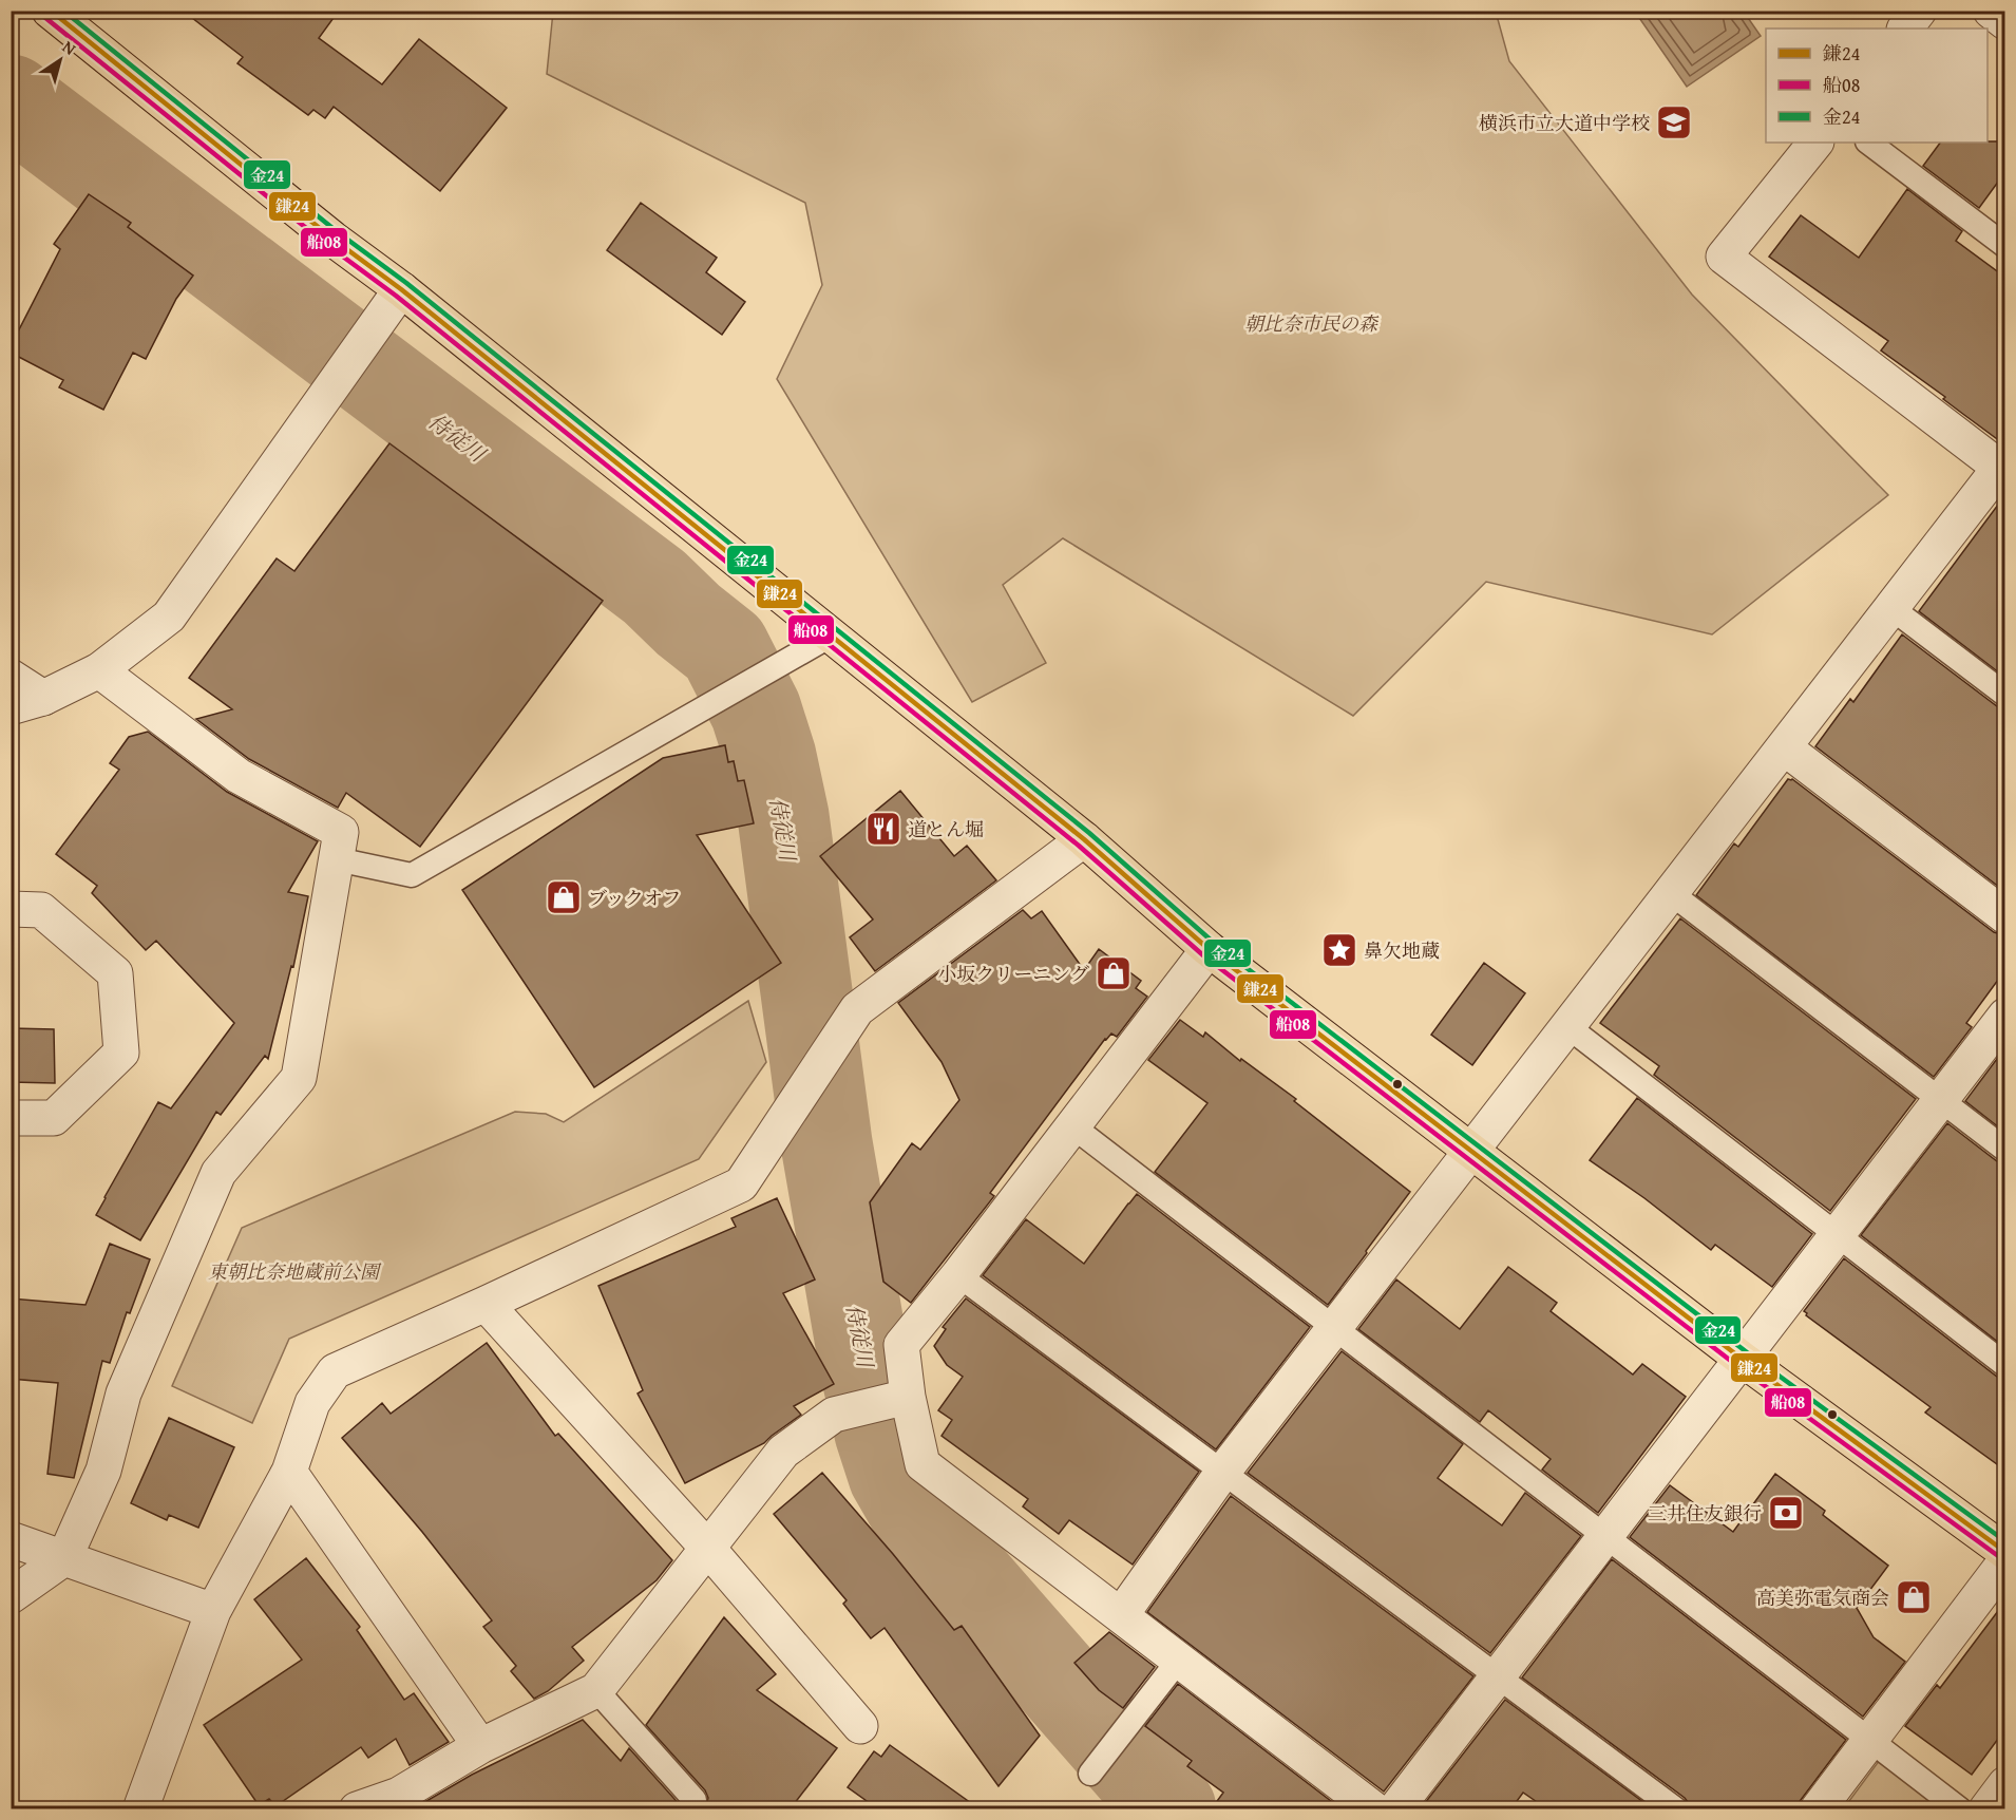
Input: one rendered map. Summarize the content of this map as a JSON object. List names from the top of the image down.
{
  "water": ["侍従川"],
  "parks": ["朝比奈市民の森", "東朝比奈地蔵前公園"],
  "places": {
    "school or university": ["横浜市立大道中学校"],
    "restaurant": ["道とん堀"],
    "shop": ["ブックオフ", "小坂クリーニング", "高美弥電気商会"],
    "place": ["鼻欠地蔵"],
    "bank": ["三井住友銀行"]
  },
  "lines": ["transit line 鎌24", "transit line 金24", "transit line 船08"],
  "legend": ["鎌24", "船08", "金24"],
  "north": "top right"
}
